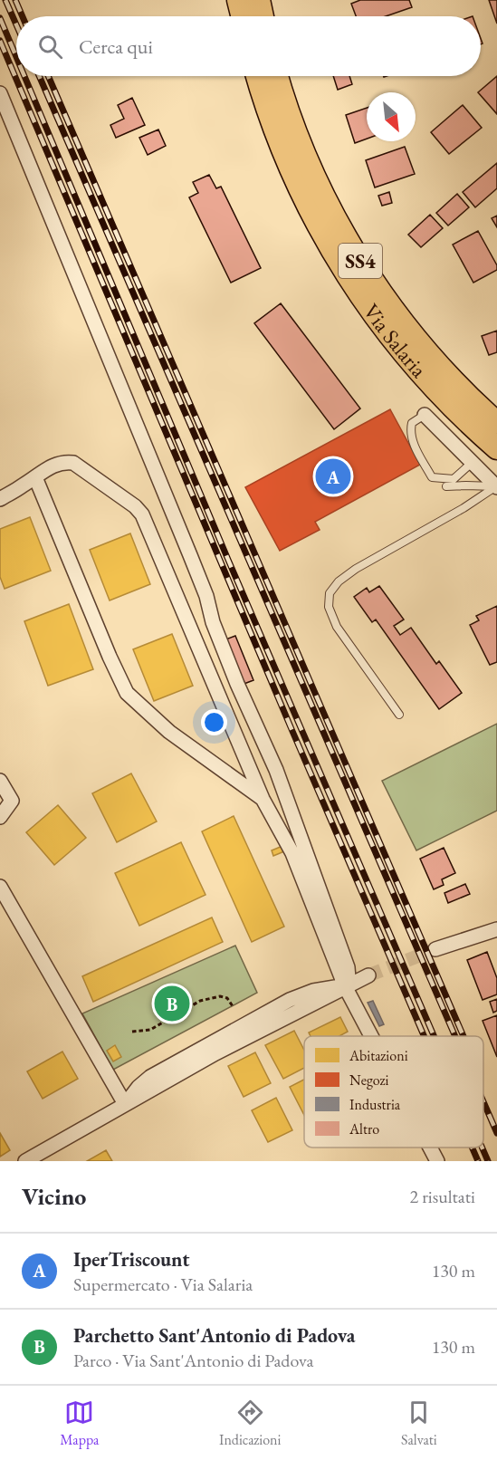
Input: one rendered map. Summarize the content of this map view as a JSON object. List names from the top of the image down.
{
  "streets": {
    "main road": ["SS4", "Via Salaria"]
  },
  "legend": [
    "Abitazioni",
    "Negozi",
    "Industria",
    "Altro"
  ],
  "north": "bottom right",
  "page": {
    "search": "Cerca qui",
    "pins": ["A", "B"],
    "heading": ["Vicino", "2 risultati"],
    "list": [
      {
        "mark": "A",
        "name": "IperTriscount",
        "note": "Supermercato · Via Salaria",
        "value": "130 m"
      },
      {
        "mark": "B",
        "name": "Parchetto Sant'Antonio di Padova",
        "note": "Parco · Via Sant'Antonio di Padova",
        "value": "130 m"
      }
    ],
    "nav": ["Mappa", "Indicazioni", "Salvati"]
  }
}
